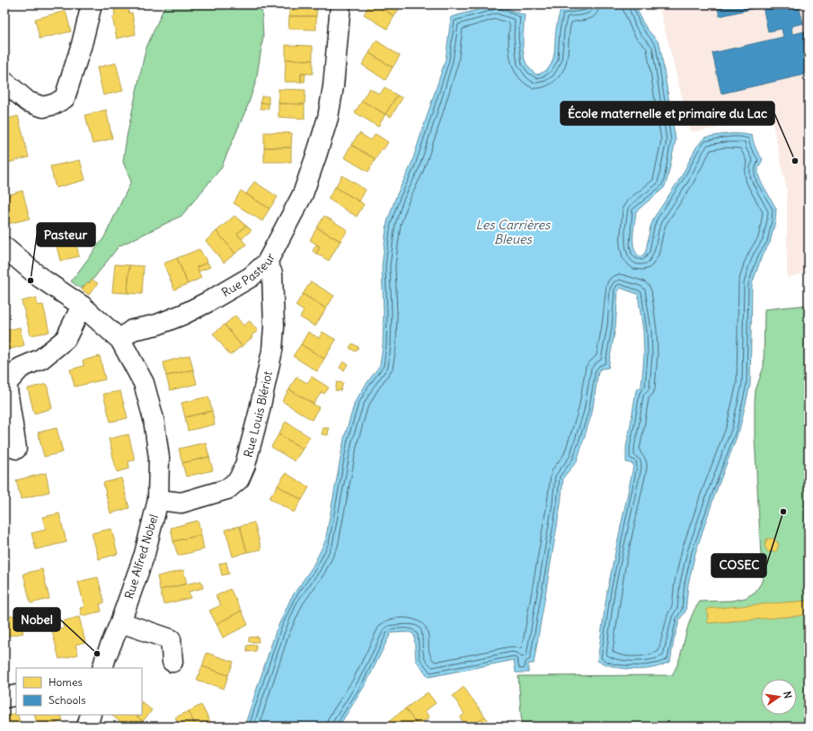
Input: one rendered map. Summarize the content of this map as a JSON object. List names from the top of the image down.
{
  "streets": {
    "street": ["Rue Pasteur", "Rue Louis Blériot", "Rue Alfred Nobel"]
  },
  "crossings": [
    ["Rue Pasteur", "Rue Louis Blériot"],
    ["Rue Pasteur", "Rue Alfred Nobel"],
    ["Rue Louis Blériot", "Rue Alfred Nobel"]
  ],
  "water": ["Les Carrières Bleues"],
  "places": [
    "École maternelle et primaire du Lac",
    "Pasteur",
    "COSEC",
    "Nobel"
  ],
  "legend": ["Homes", "Schools"],
  "north": "right"
}
